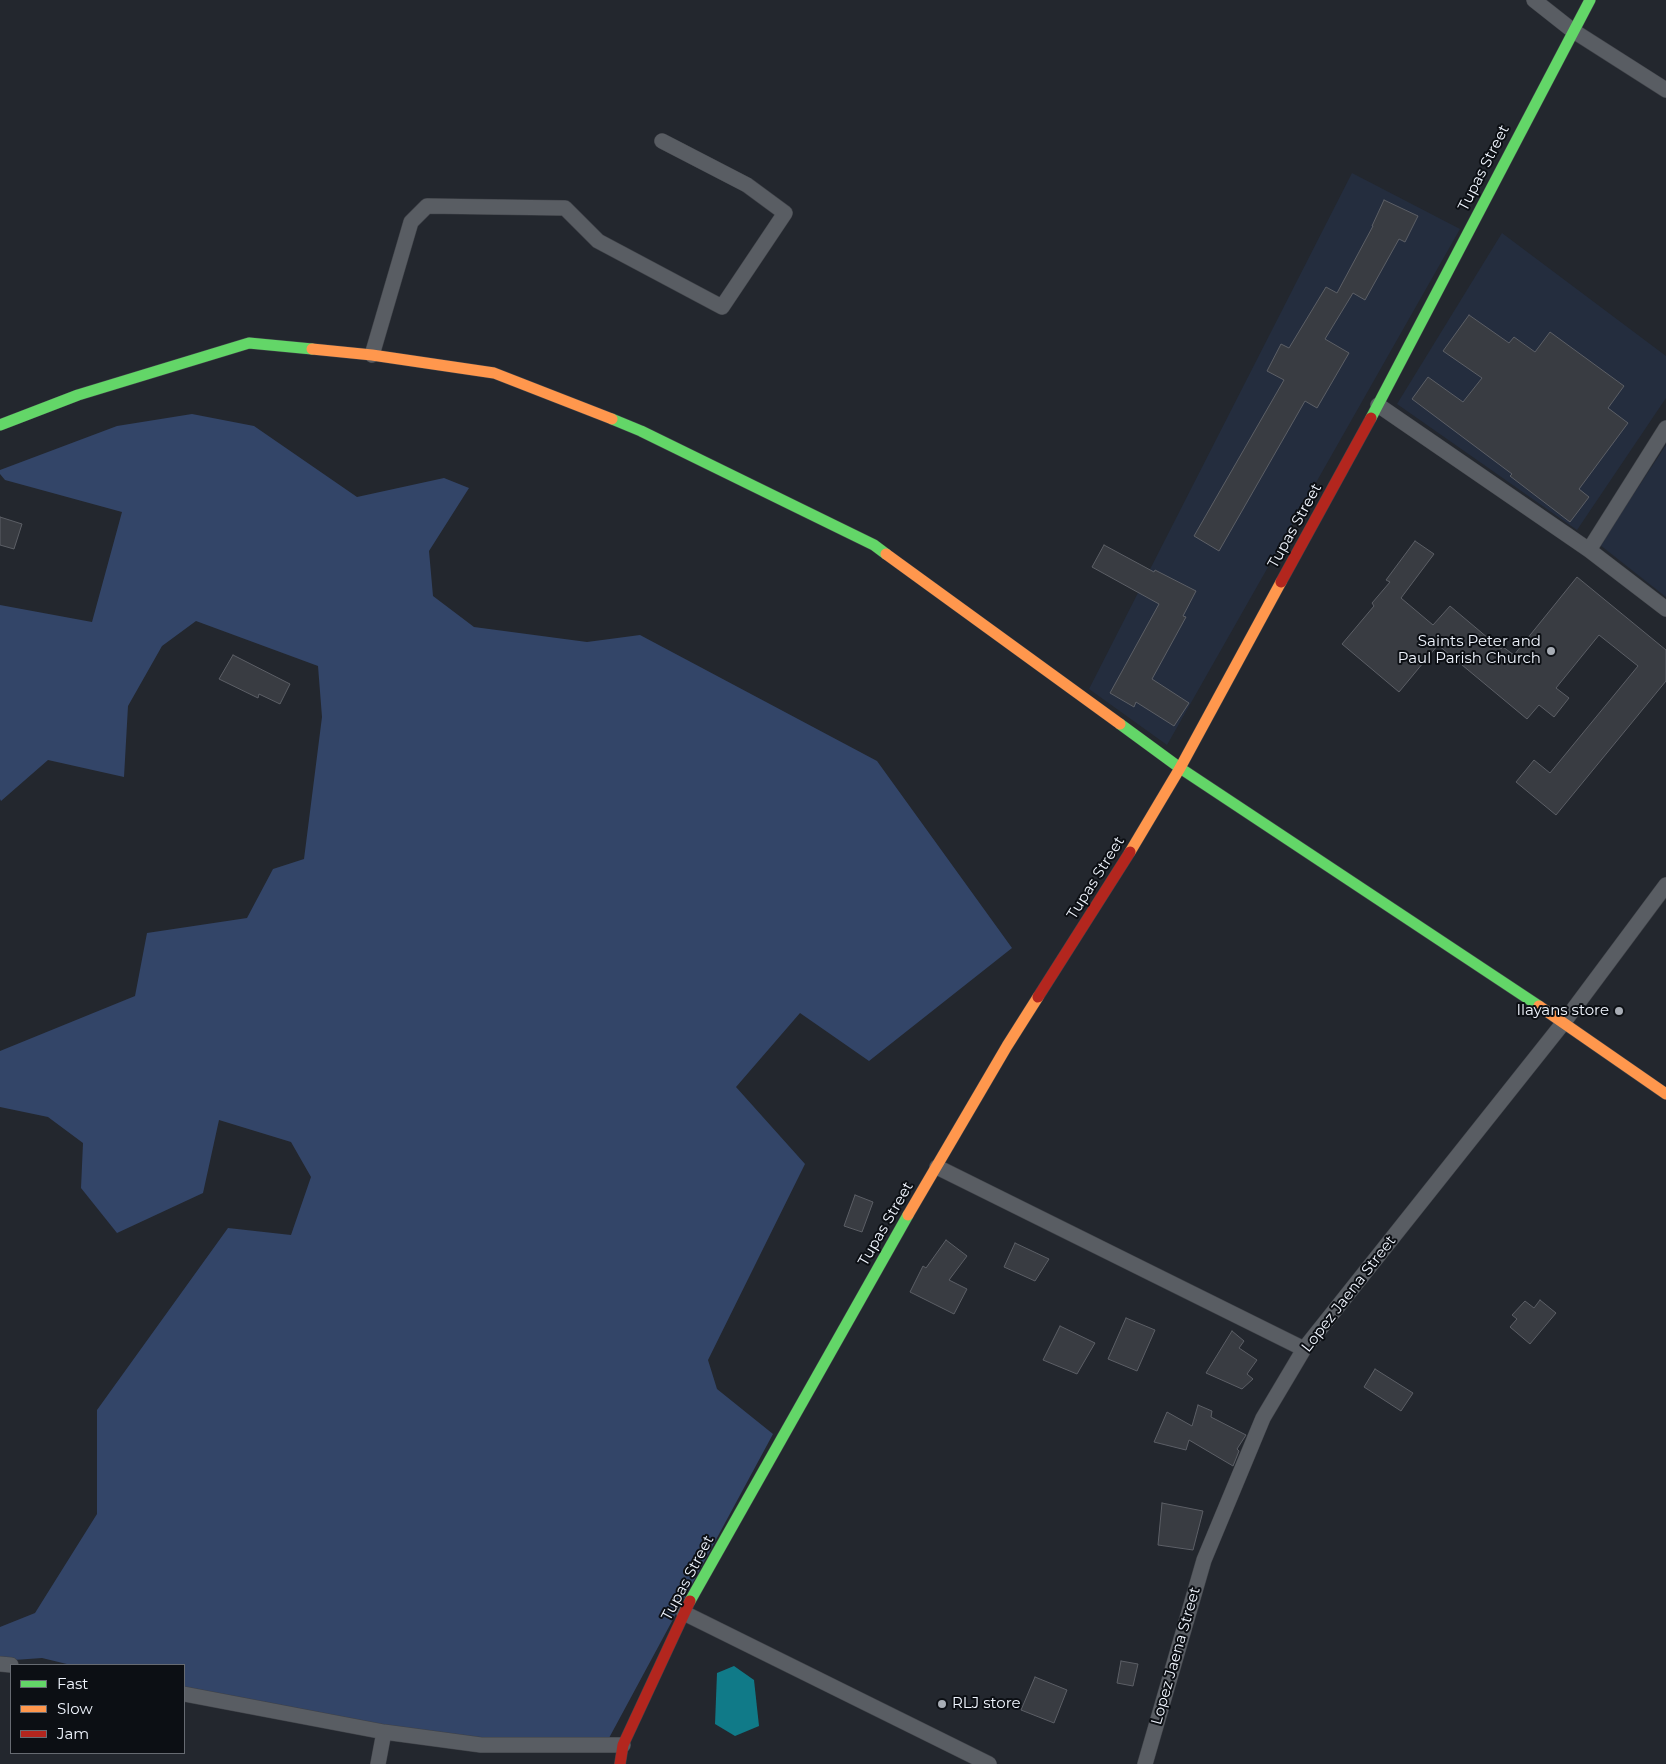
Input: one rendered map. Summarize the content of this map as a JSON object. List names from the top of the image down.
{
  "streets": {
    "street": ["Tupas Street", "Lopez Jaena Street"]
  },
  "places": ["Saints Peter and Paul Parish Church", "Ilayans store", "RLJ store"],
  "legend": ["Fast", "Slow", "Jam"]
}
